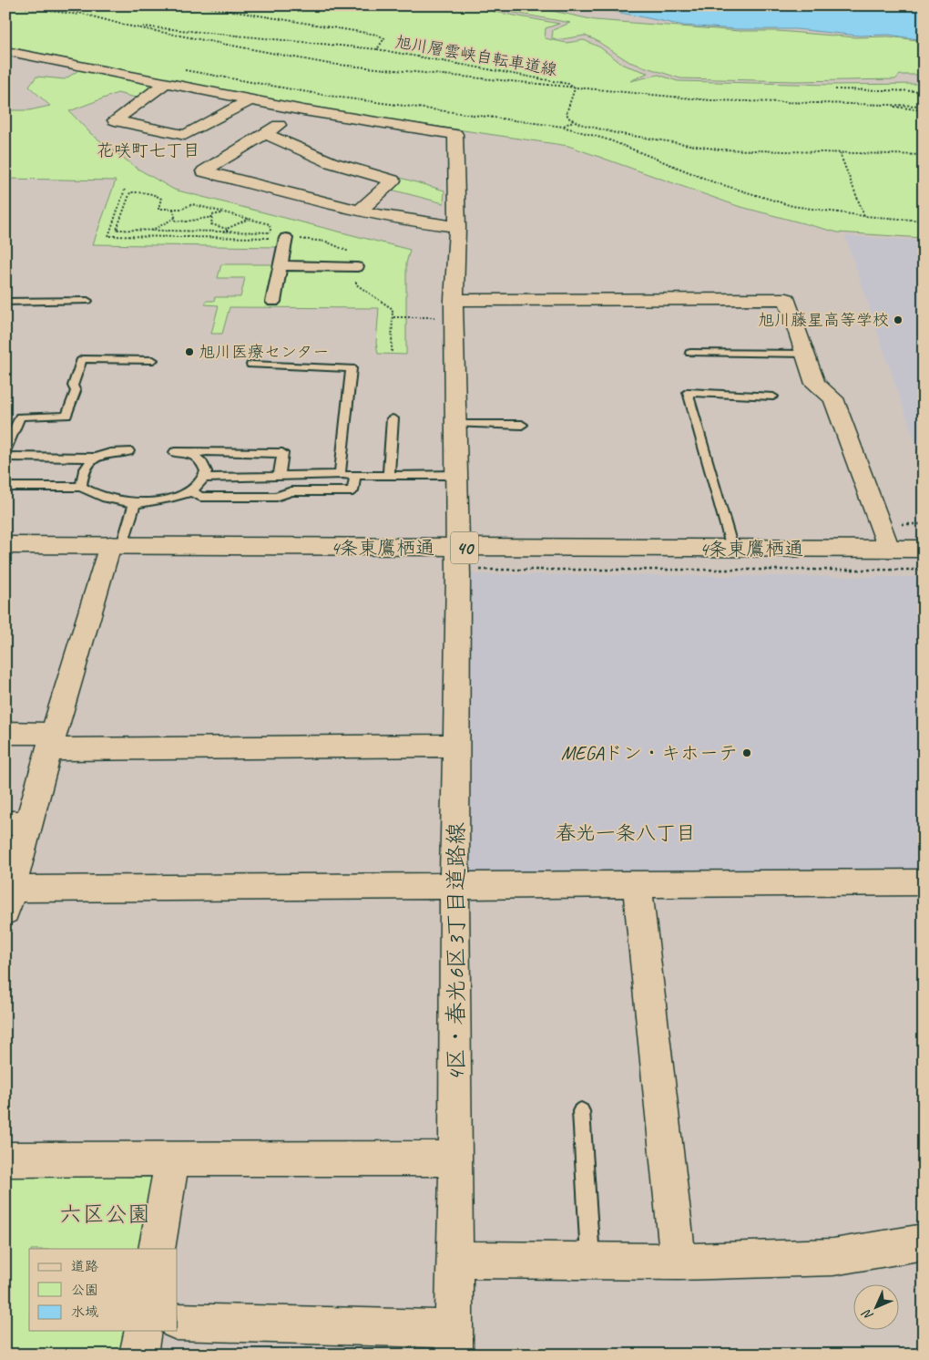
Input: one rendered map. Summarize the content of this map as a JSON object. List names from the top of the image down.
{
  "streets": {
    "main road": ["4条東鷹栖通", "40", "4区・春光6区3丁目道路線"],
    "path": ["旭川層雲峡自転車道線"]
  },
  "crossings": [
    ["4条東鷹栖通", "4区・春光6区3丁目道路線"]
  ],
  "districts": ["花咲町七丁目", "春光一条八丁目"],
  "parks": ["六区公園"],
  "places": ["旭川藤星高等学校", "旭川医療センター", "MEGAドン・キホーテ"],
  "legend": ["道路", "公園", "水域"],
  "north": "bottom left"
}
